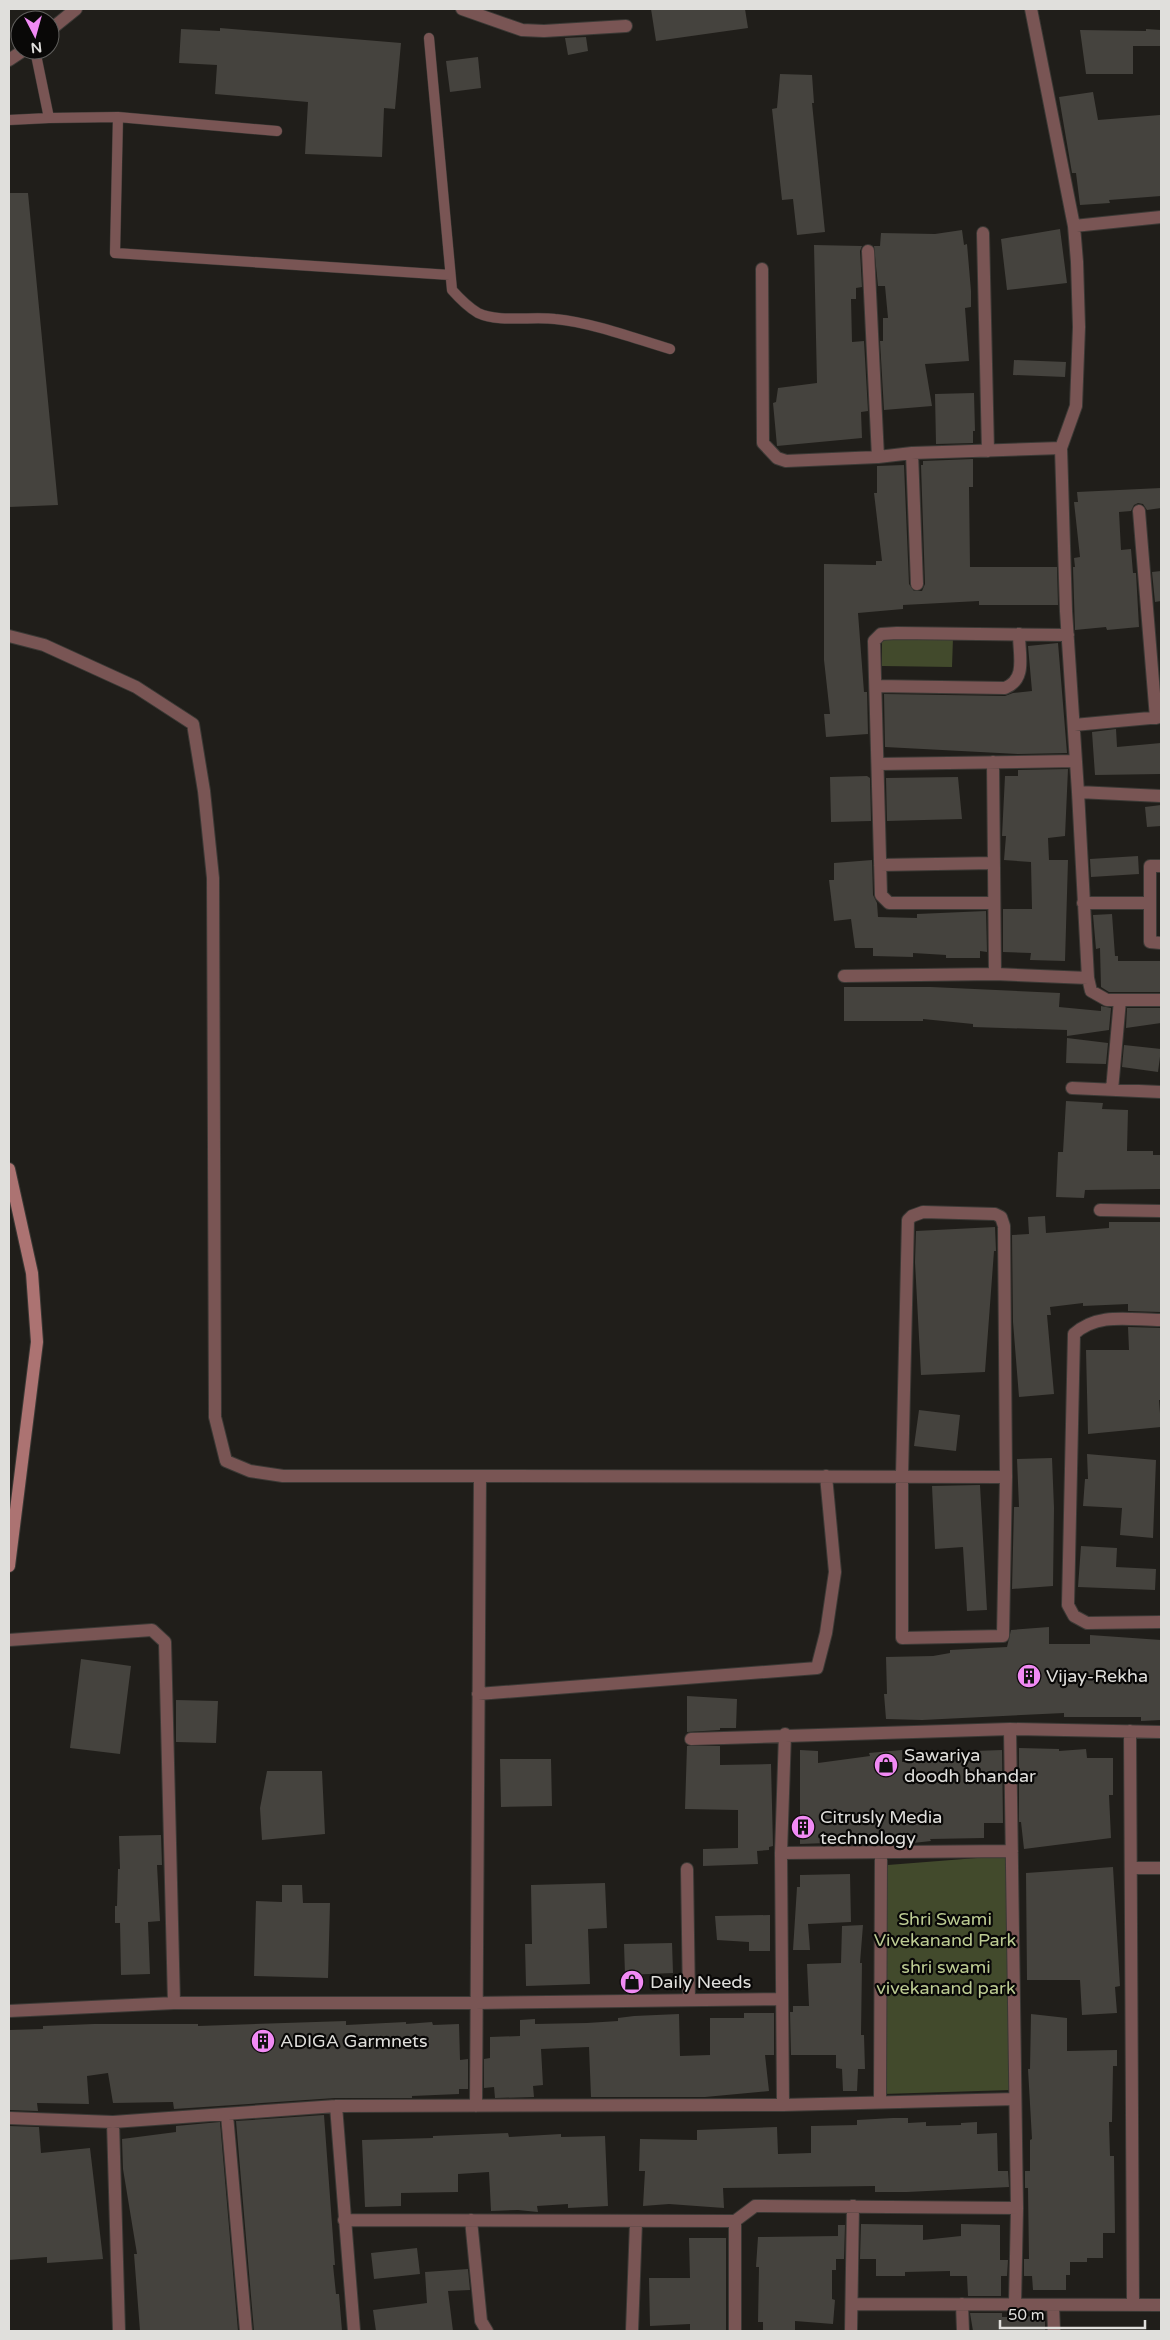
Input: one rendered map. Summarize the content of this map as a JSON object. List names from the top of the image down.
{
  "parks": ["Shri Swami Vivekanand Park", "shri swami vivekanand park"],
  "places": {
    "building": ["Vijay-Rekha", "Citrusly Media technology", "ADIGA Garmnets"],
    "shop": ["Sawariya doodh bhandar", "Daily Needs"]
  },
  "scale_bar": "50 m",
  "north": "bottom"
}
